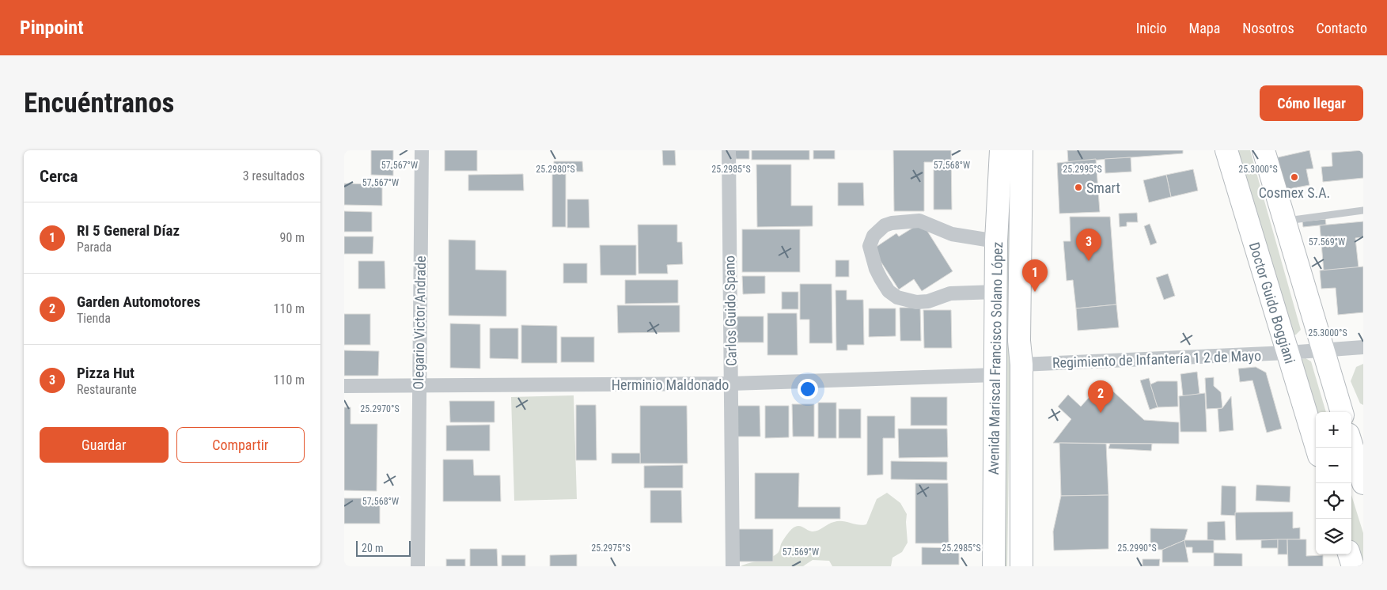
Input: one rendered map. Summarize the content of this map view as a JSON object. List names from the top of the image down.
{
  "streets": {
    "main road": ["Doctor Guido Boggiani", "Avenida Mariscal Francisco Solano López"],
    "street": [
      "Carlos Guido Spano",
      "Olegario Victor Andrade",
      "Regimiento de Infantería 1 2 de Mayo",
      "Herminio Maldonado"
    ]
  },
  "crossings": [
    ["Doctor Guido Boggiani", "Regimiento de Infantería 1 2 de Mayo"],
    ["Carlos Guido Spano", "Herminio Maldonado"],
    ["Olegario Victor Andrade", "Herminio Maldonado"],
    ["Avenida Mariscal Francisco Solano López", "Regimiento de Infantería 1 2 de Mayo"],
    ["Avenida Mariscal Francisco Solano López", "Herminio Maldonado"]
  ],
  "places": ["Cosmex S.A.", "Smart"],
  "scale_bar": "20 m",
  "page": {
    "header": "Pinpoint",
    "nav": [
      "Inicio",
      "Mapa",
      "Nosotros",
      "Contacto"
    ],
    "buttons": [
      "Cómo llegar",
      ["Guardar", "Compartir"]
    ],
    "title": "Encuéntranos",
    "heading": ["Cerca", "3 resultados"],
    "list": [
      {
        "mark": "1",
        "name": "RI 5 General Díaz",
        "note": "Parada",
        "value": "90 m"
      },
      {
        "mark": "2",
        "name": "Garden Automotores",
        "note": "Tienda",
        "value": "110 m"
      },
      {
        "mark": "3",
        "name": "Pizza Hut",
        "note": "Restaurante",
        "value": "110 m"
      }
    ],
    "pins": ["3", "1", "2"],
    "map_buttons": ["+", "−"],
    "scale": "20 m"
  },
  "coordinates": [
    "57.567°W",
    "57.568°W",
    "25.2980°S",
    "25.2985°S",
    "25.2995°S",
    "25.3000°S",
    "57.569°W",
    "25.2970°S",
    "25.2975°S",
    "25.2990°S"
  ]
}
